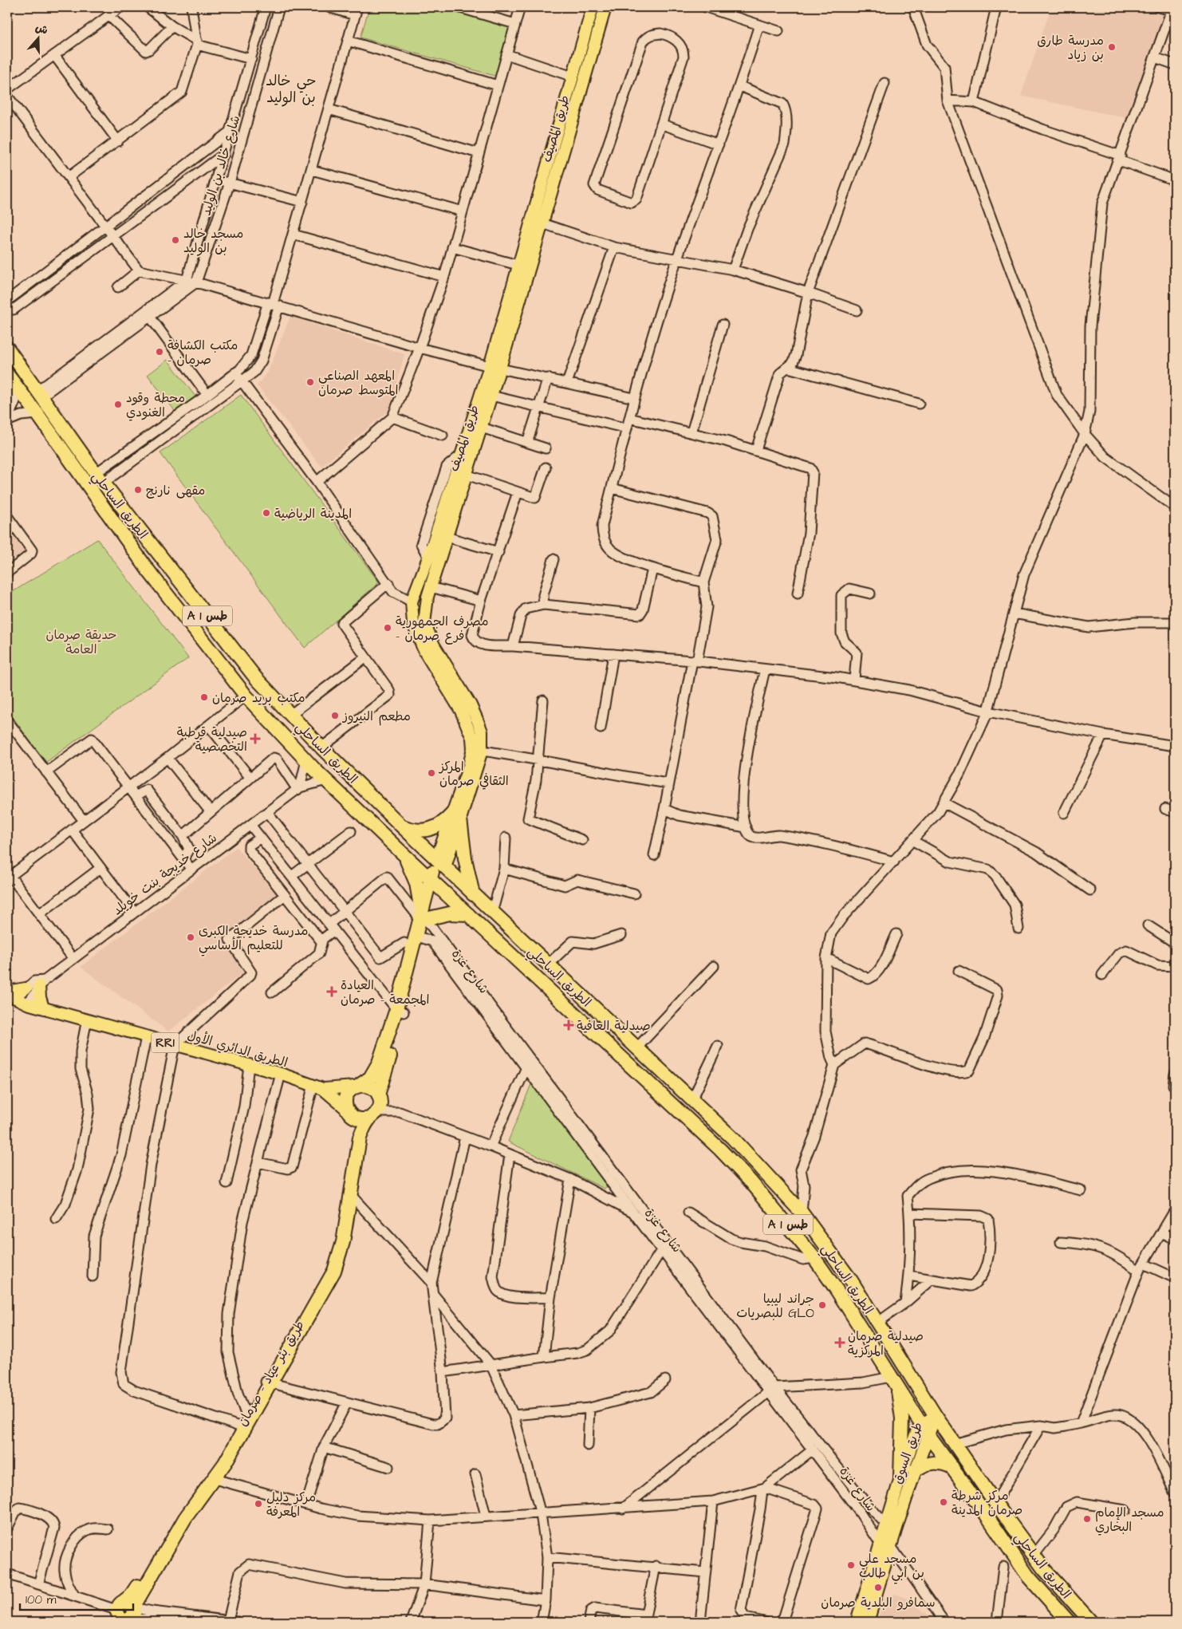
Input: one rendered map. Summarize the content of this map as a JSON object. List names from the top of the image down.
{
  "streets": {
    "highway": ["الطريق الساحلي", "A 1 طس", "طريق بئر عياد - صرمان"],
    "main road": [
      "طريق المصيف",
      "RR1",
      "الطريق الدائري الأول",
      "طريق السوق"
    ],
    "street": ["شارع خالد بن الوليد", "شارع خديجة بنت خويلد", "شارع غزة"]
  },
  "crossings": [
    ["طريق المصيف", "الطريق الساحلي"],
    ["الطريق الساحلي", "طريق السوق"],
    ["شارع غزة", "طريق السوق"]
  ],
  "districts": ["حي خالد بن الوليد"],
  "parks": ["حديقة صرمان العامة"],
  "places": {
    "other": [
      "مدرسة طارق بن زياد",
      "مسجد خالد بن الوليد",
      "مكتب الكشافة - صرمان",
      "المعهد الصناعي المتوسط صرمان",
      "محطة وقود الغنودي",
      "مقهى نارنج",
      "المدينة الرياضية",
      "مصرف الجمهورية - فرع صرمان",
      "مكتب بريد صرمان",
      "مطعم النيروز",
      "المركز الثقافي صرمان",
      "مدرسة خديجة الكبرى للتعليم الأساسي",
      "جراند ليبيا للبصريات GLO",
      "مركز شرطة صرمان المدينة",
      "مركز دليل المعرفة",
      "مسجد الإمام البخاري",
      "مسجد علي بن أبي طالب",
      "سمافرو البلدية صرمان"
    ],
    "health": [
      "صيدلية قرطبة التخصصية",
      "العيادة المجمعة - صرمان",
      "صيدلية العافية",
      "صيدلية صرمان المركزية"
    ]
  },
  "scale_bar": "100 m",
  "north": "top"
}
